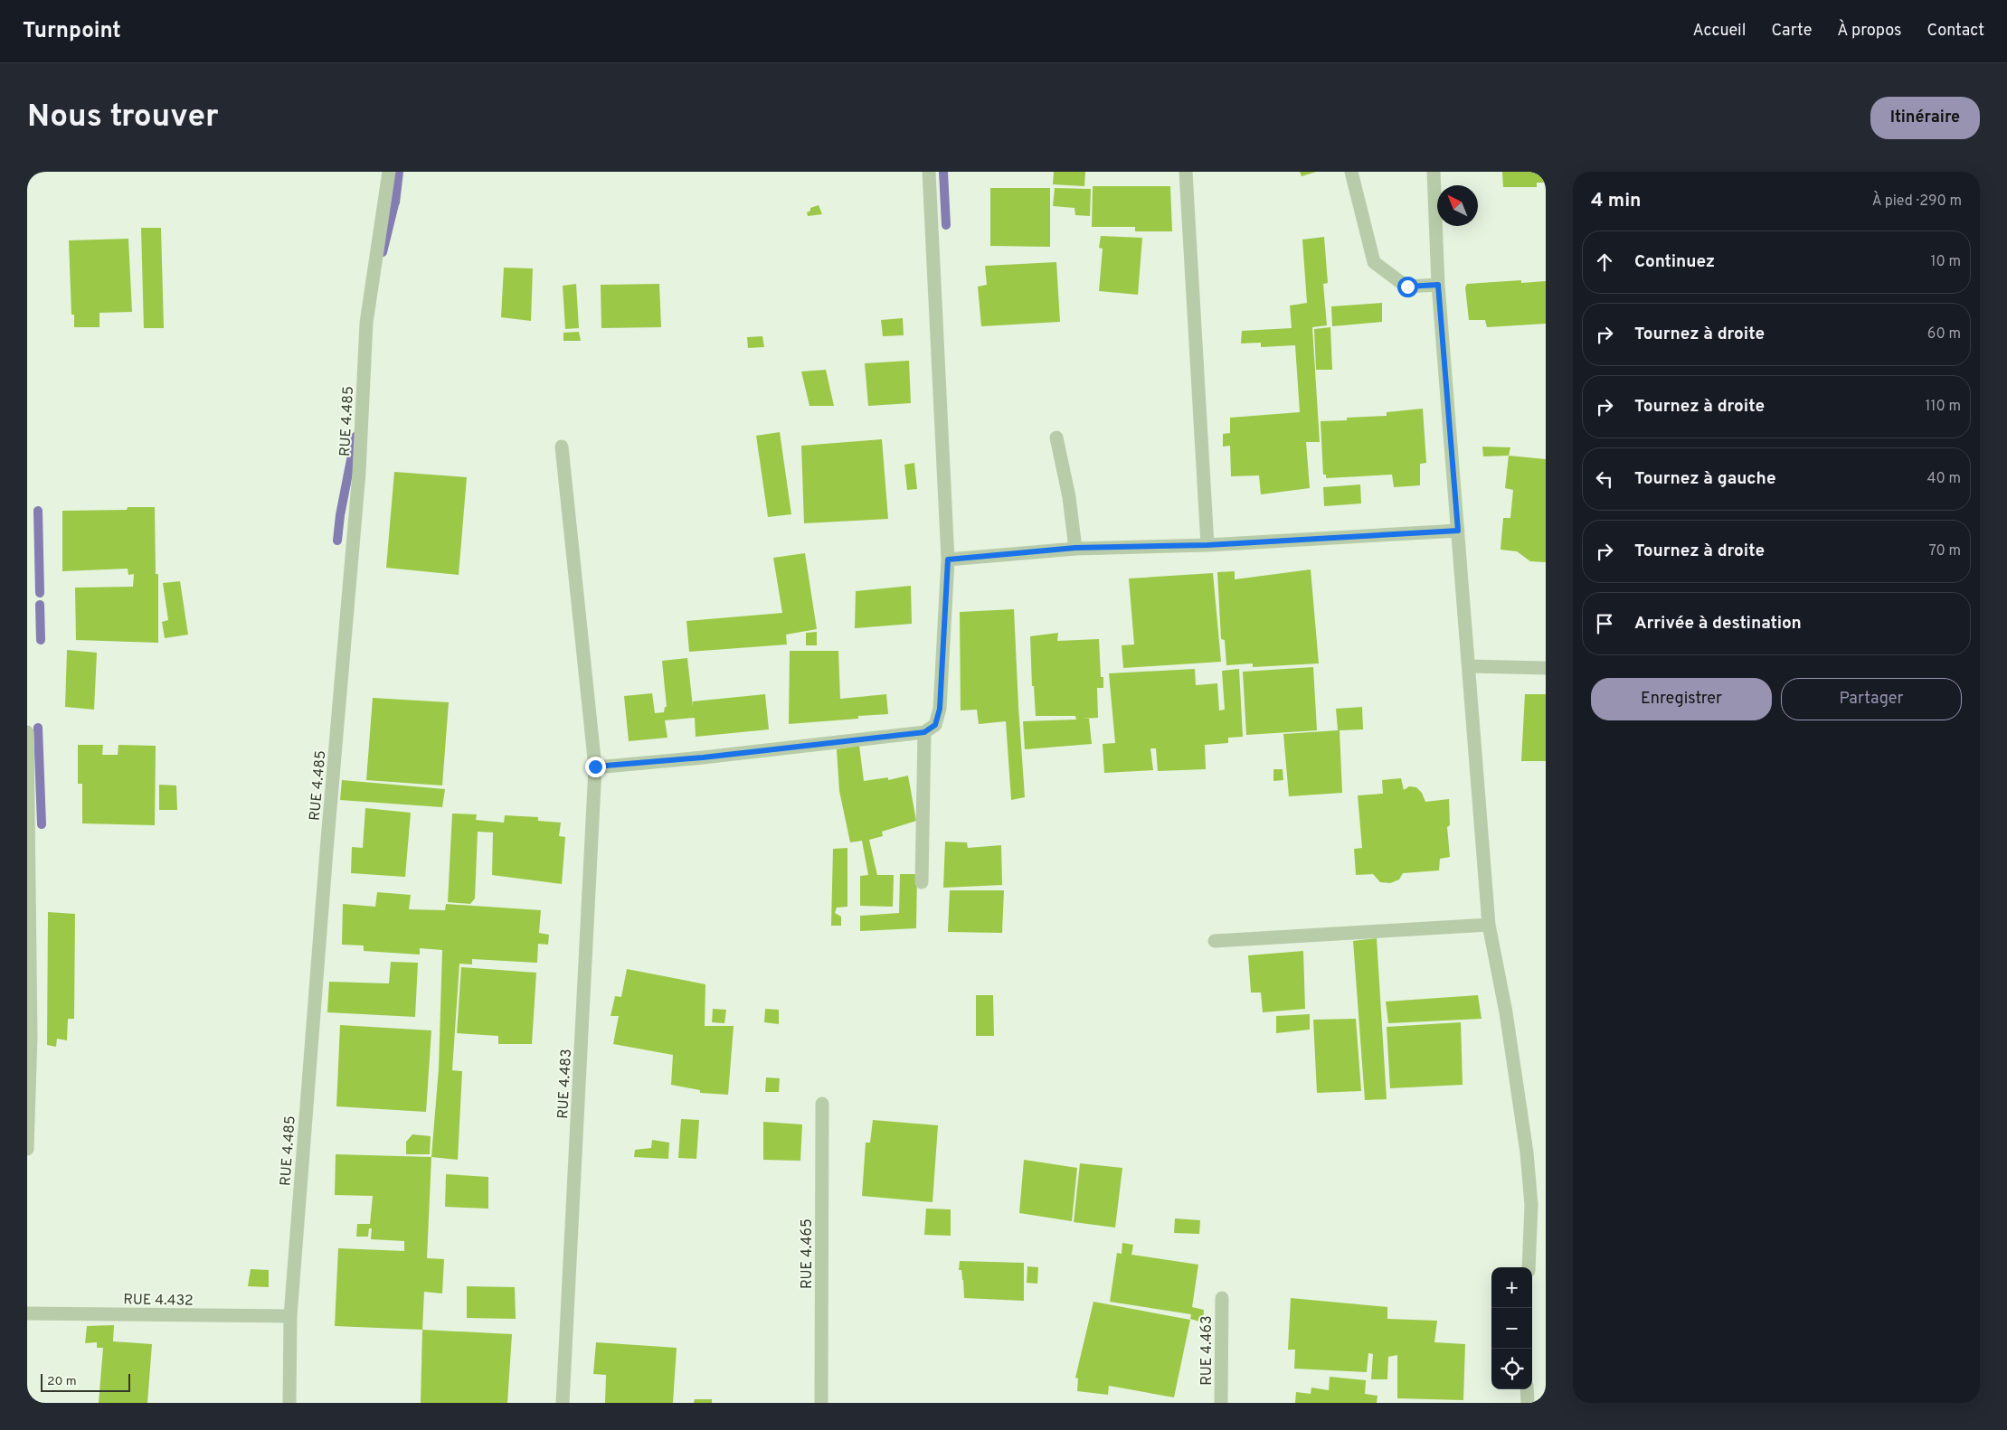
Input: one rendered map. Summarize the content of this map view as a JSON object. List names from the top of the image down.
{
  "streets": {
    "street": [
      "RUE 4.485",
      "RUE 4.483",
      "RUE 4.465",
      "RUE 4.432",
      "RUE 4.463"
    ]
  },
  "crossings": [
    ["RUE 4.485", "RUE 4.432"]
  ],
  "scale_bar": "20 m",
  "north": "top left",
  "page": {
    "header": "Turnpoint",
    "nav": [
      "Accueil",
      "Carte",
      "À propos",
      "Contact"
    ],
    "buttons": [
      "Itinéraire",
      ["Enregistrer", "Partager"]
    ],
    "title": "Nous trouver",
    "heading": ["4 min", "À pied · 290 m"],
    "list": [
      ["Continuez", "10 m"],
      ["Tournez à droite", "60 m"],
      ["Tournez à droite", "110 m"],
      ["Tournez à gauche", "40 m"],
      ["Tournez à droite", "70 m"],
      "Arrivée à destination"
    ],
    "map_buttons": ["+", "−"],
    "scale": "20 m"
  }
}
